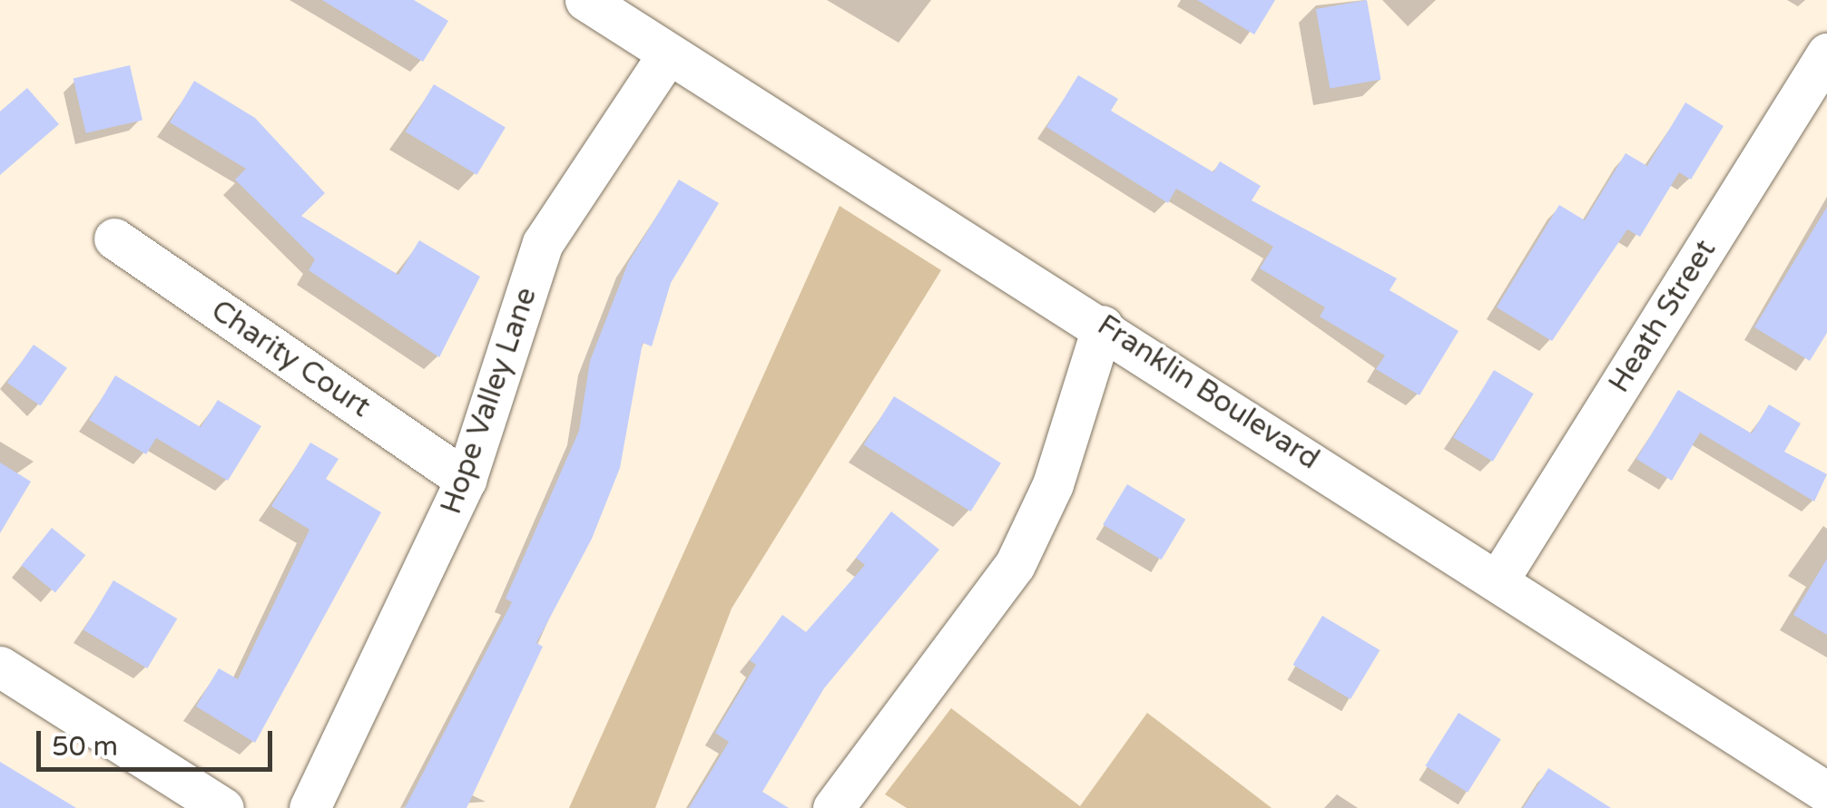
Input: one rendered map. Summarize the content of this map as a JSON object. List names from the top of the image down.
{
  "streets": {
    "street": [
      "Heath Street",
      "Charity Court",
      "Franklin Boulevard",
      "Hope Valley Lane"
    ]
  },
  "crossings": [
    ["Heath Street", "Franklin Boulevard"],
    ["Charity Court", "Hope Valley Lane"],
    ["Franklin Boulevard", "Hope Valley Lane"]
  ],
  "scale_bar": "50 m"
}
